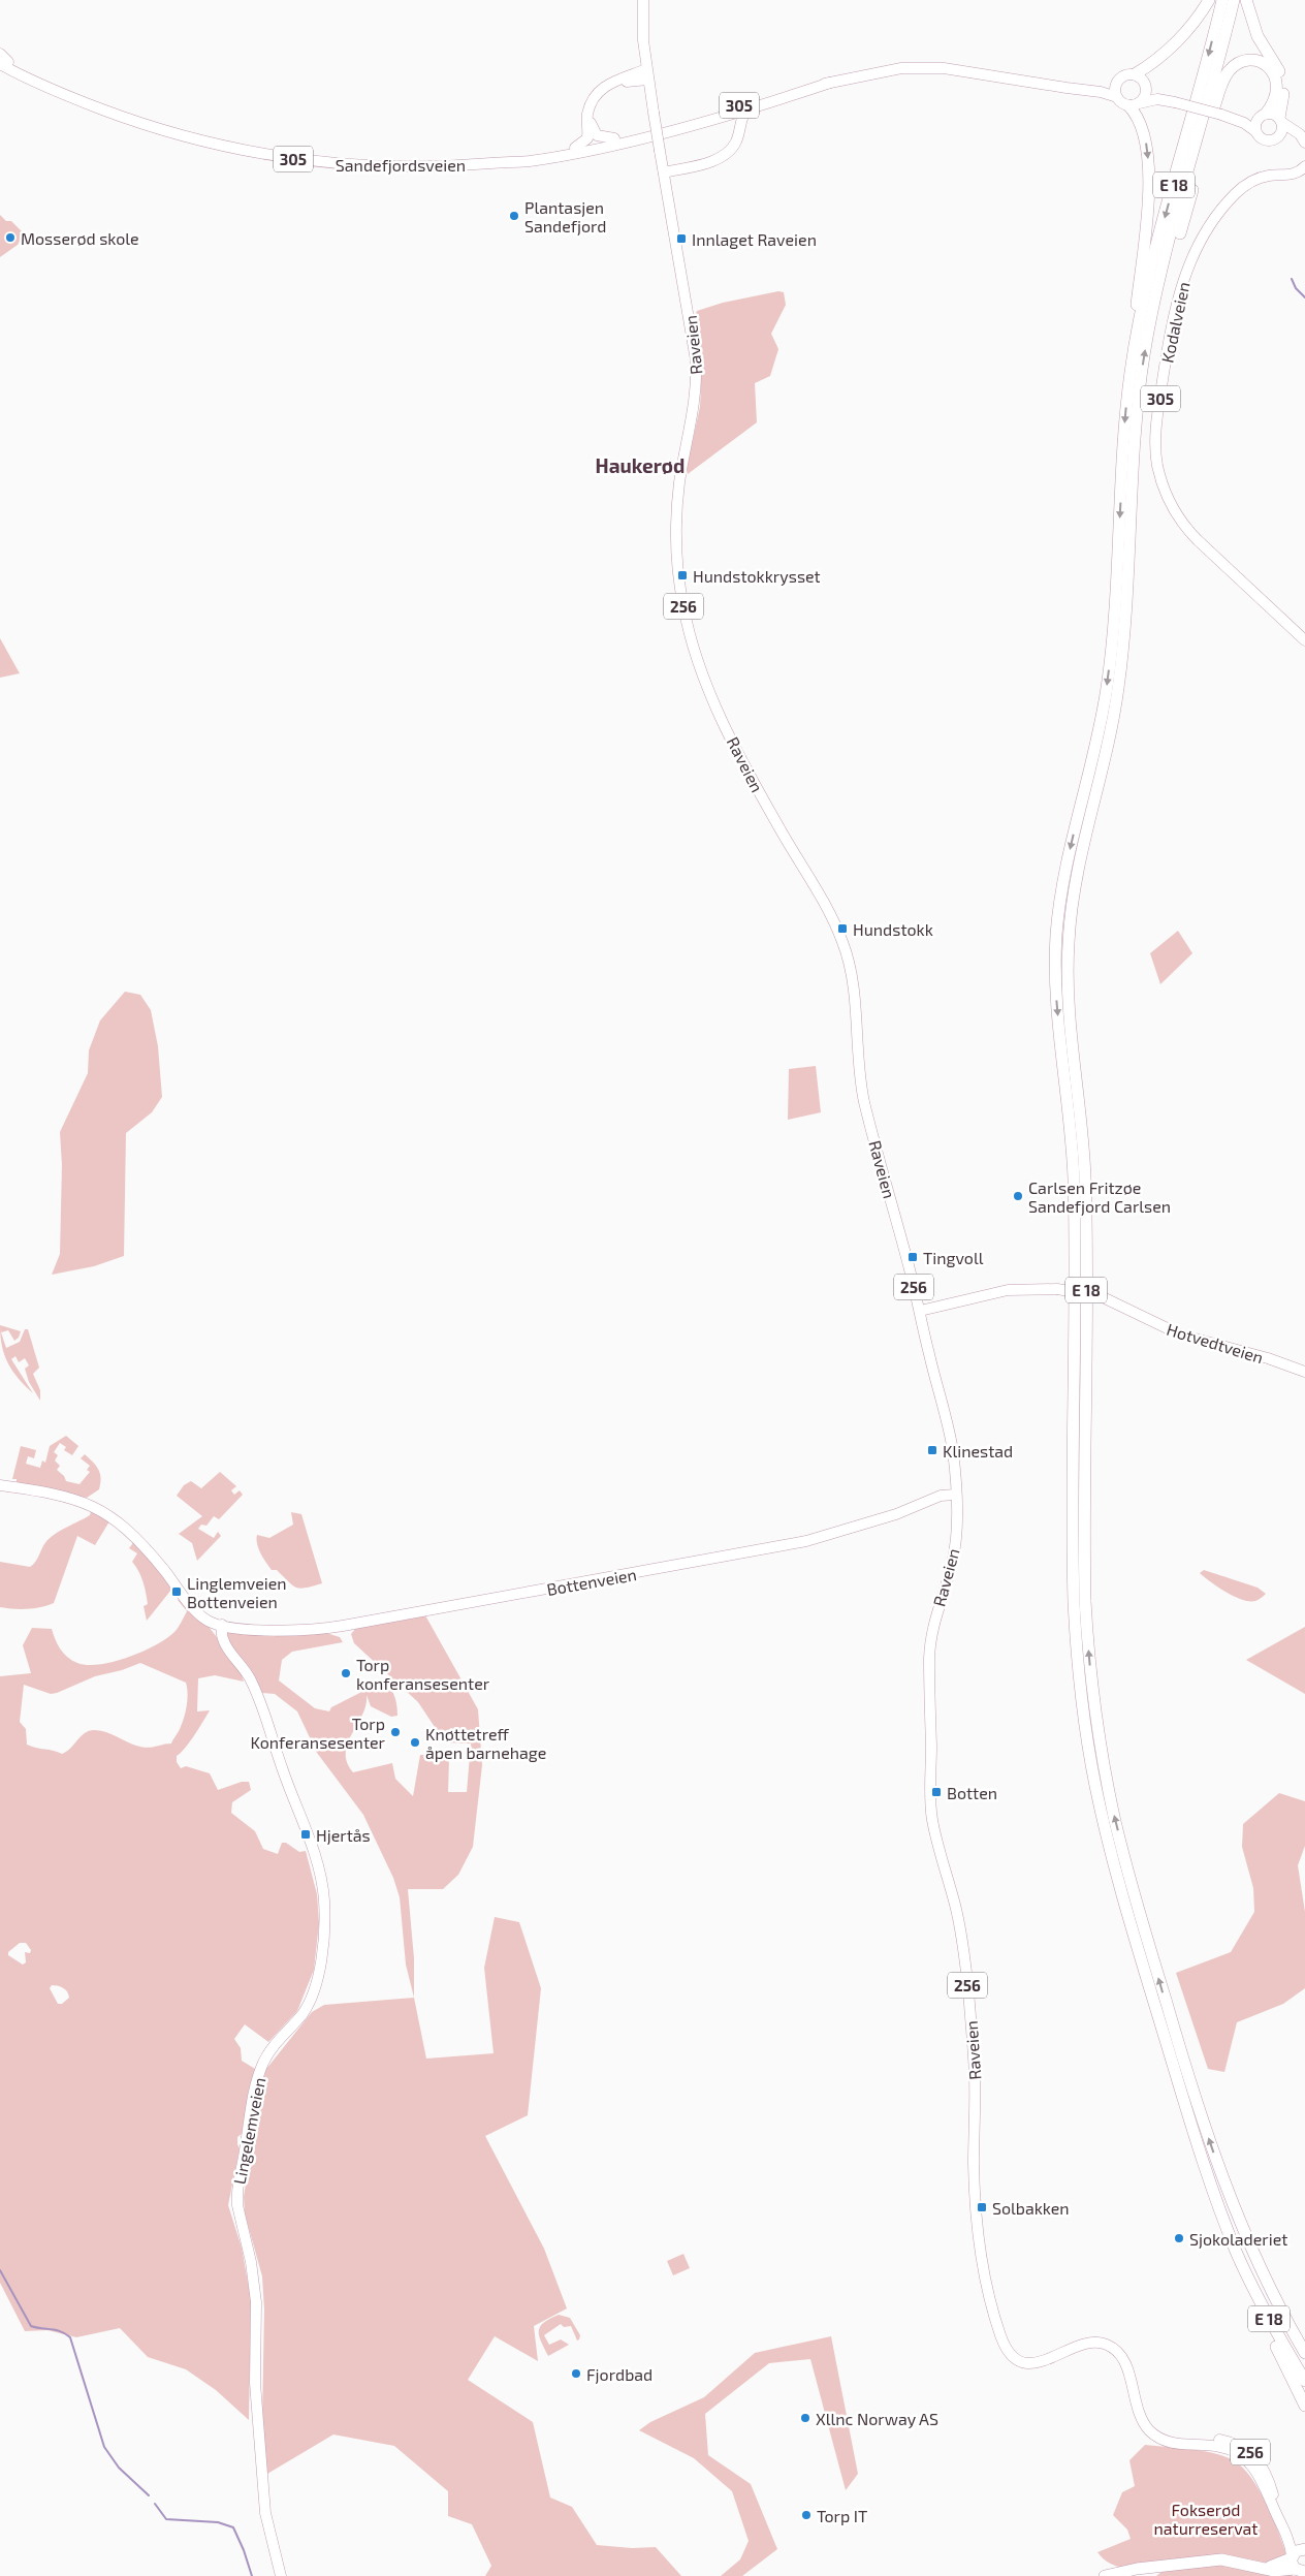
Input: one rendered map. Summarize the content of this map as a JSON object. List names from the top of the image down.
{
  "streets": {
    "highway": ["E 18"],
    "main road": [
      "305",
      "Sandefjordsveien",
      "Kodalveien",
      "Raveien",
      "256",
      "Hotvedtveien",
      "Bottenveien",
      "Lingelemveien"
    ]
  },
  "crossings": [
    ["305", "Sandefjordsveien"],
    ["305", "Raveien"],
    ["Raveien", "256"],
    ["Raveien", "Hotvedtveien"],
    ["Raveien", "Bottenveien"],
    ["Bottenveien", "Lingelemveien"]
  ],
  "districts": ["Haukerød"],
  "parks": ["Fokserød naturreservat"],
  "places": {
    "other": [
      "Plantasjen Sandefjord",
      "Mosserød skole",
      "Carlsen Fritzøe Sandefjord Carlsen",
      "Torp konferansesenter",
      "Torp Konferansesenter",
      "Knøttetreff åpen barnehage",
      "Sjokoladeriet",
      "Fjordbad",
      "Xllnc Norway AS",
      "Torp IT"
    ],
    "transit": [
      "Innlaget Raveien",
      "Hundstokkrysset",
      "Hundstokk",
      "Tingvoll",
      "Klinestad",
      "Linglemveien Bottenveien",
      "Botten",
      "Hjertås",
      "Solbakken"
    ]
  }
}
